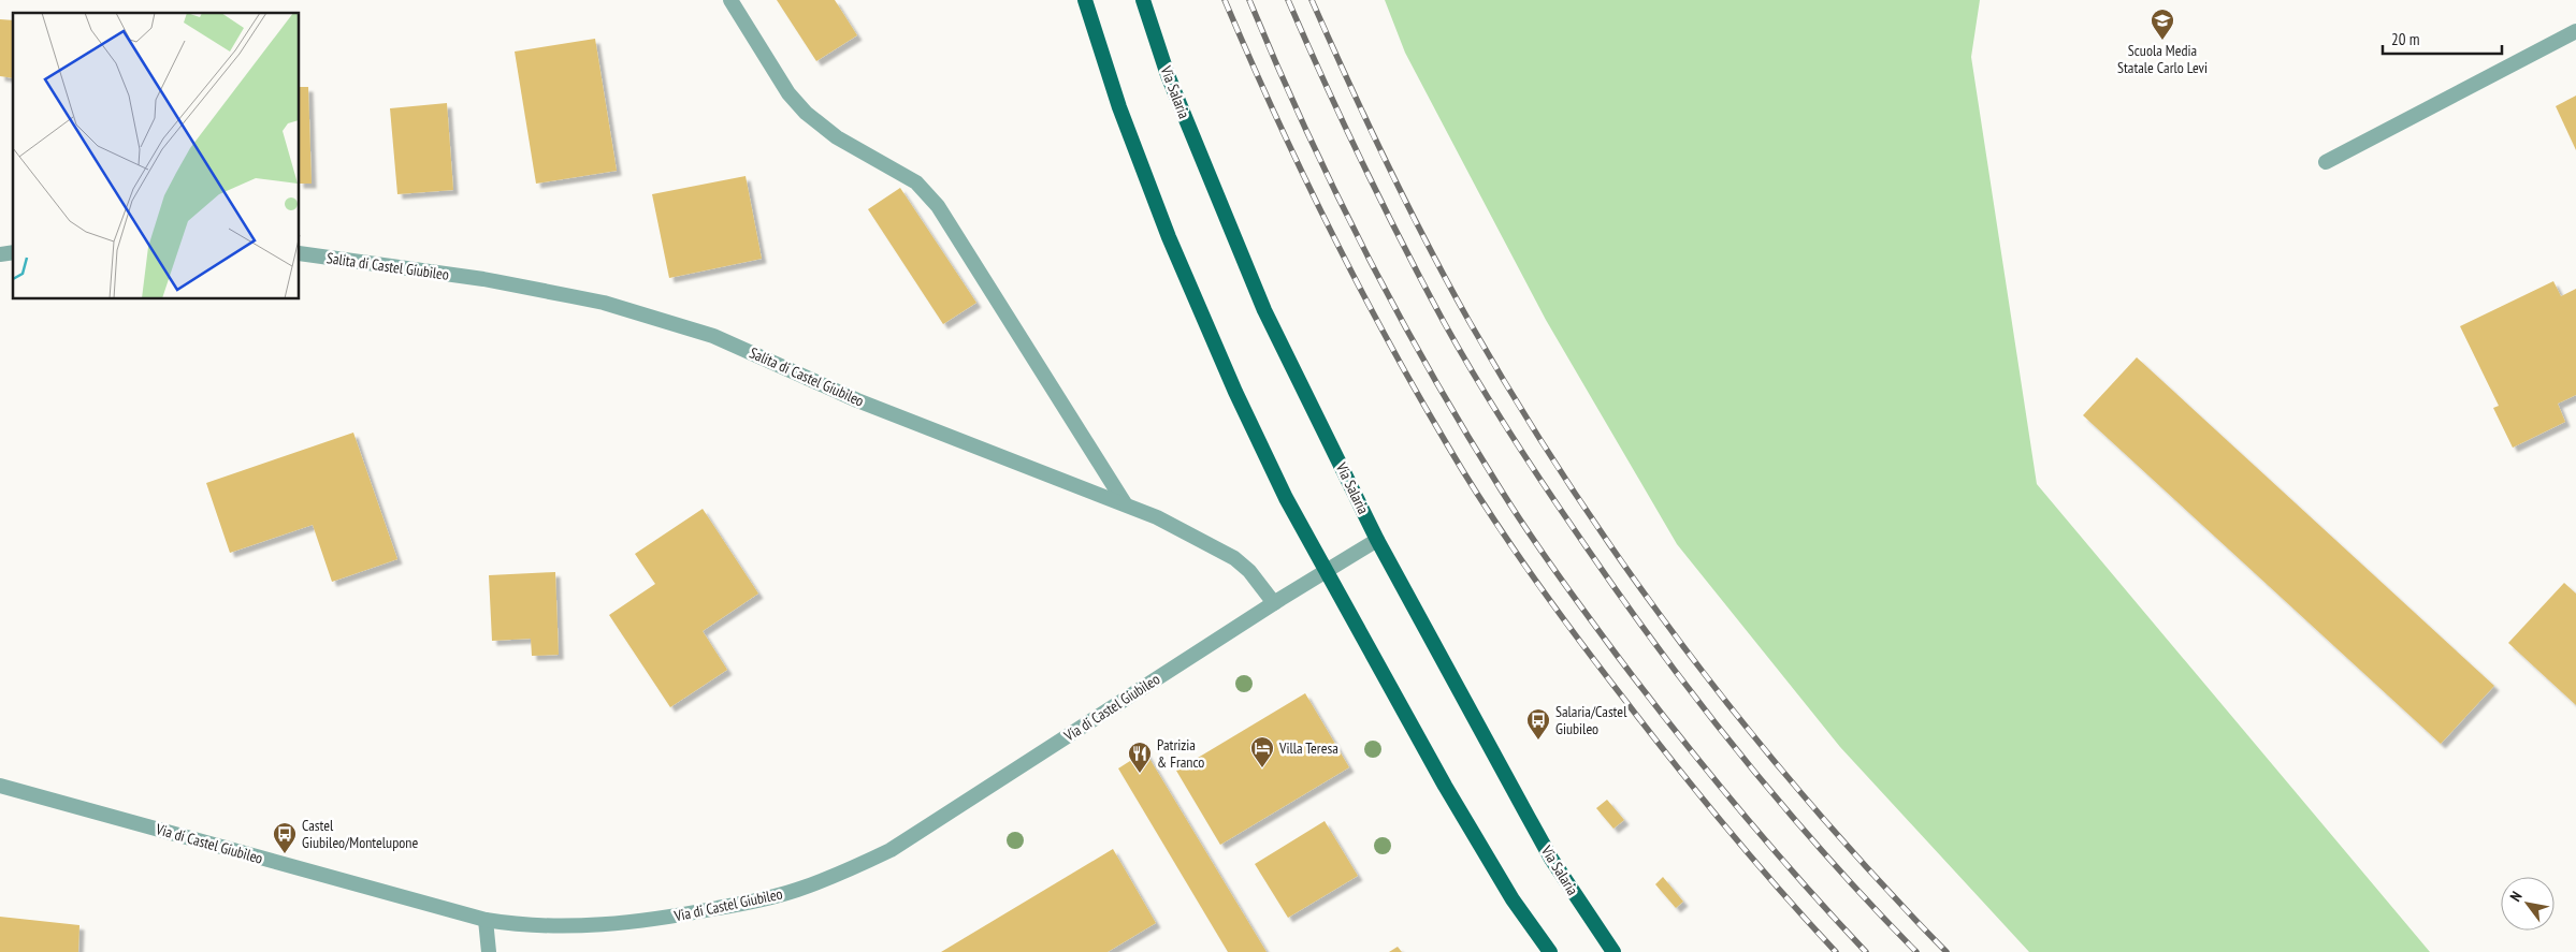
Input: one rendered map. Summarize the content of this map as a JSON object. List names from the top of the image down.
{
  "streets": {
    "main road": ["Via Salaria"],
    "street": ["Salita di Castel Giubileo", "Via di Castel Giubileo"]
  },
  "crossings": [
    ["Via Salaria", "Via di Castel Giubileo"],
    ["Salita di Castel Giubileo", "Via di Castel Giubileo"]
  ],
  "places": {
    "school or university": ["Scuola Media Statale Carlo Levi"],
    "bus stop": ["Salaria/Castel Giubileo", "Castel Giubileo/Montelupone"],
    "hotel": ["Villa Teresa"],
    "restaurant": ["Patrizia & Franco"]
  },
  "scale_bar": "20 m",
  "north": "top left"
}
